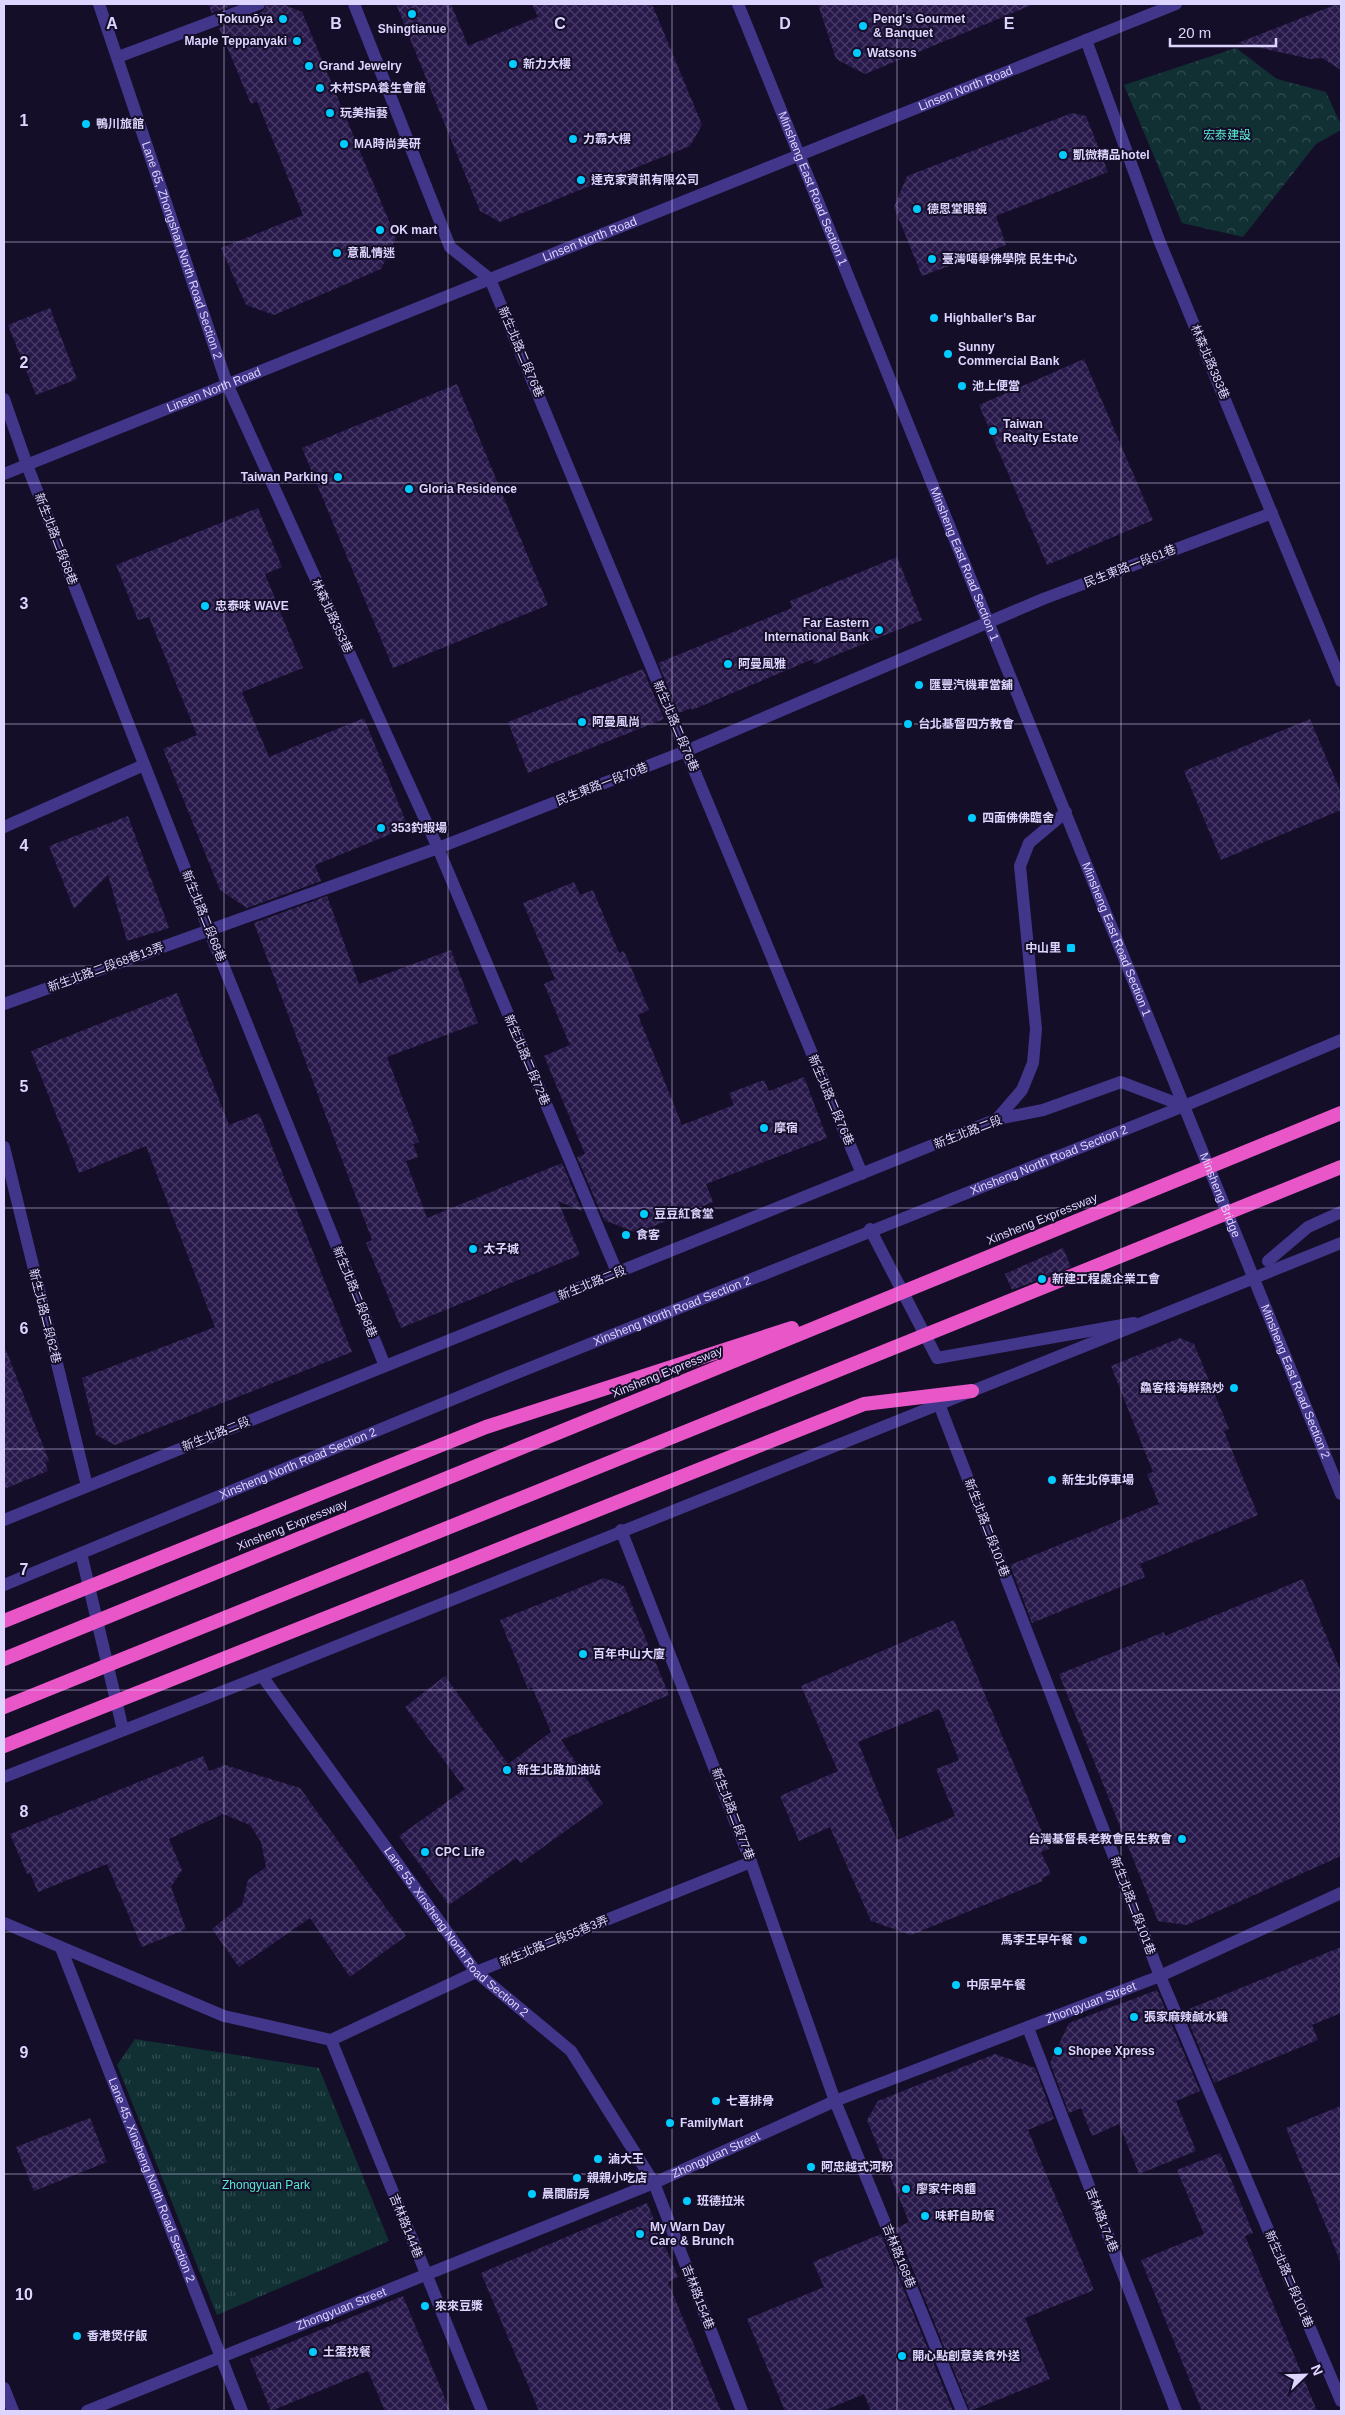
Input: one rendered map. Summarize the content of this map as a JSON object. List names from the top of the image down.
{
  "streets": {
    "highway": ["Xinsheng Expressway"],
    "street": [
      "Linsen North Road",
      "Minsheng East Road Section 1",
      "Lane 65, Zhongshan North Road Section 2",
      "新生北路二段76巷",
      "林森北路383巷",
      "新生北路二段68巷",
      "民生東路一段61巷",
      "林森北路353巷",
      "民生東路一段70巷",
      "新生北路二段68巷13弄",
      "新生北路二段72巷",
      "新生北路二段",
      "Xinsheng North Road Section 2",
      "Minsheng Bridge",
      "新生北路二段62巷",
      "Minsheng East Road Section 2",
      "新生北路二段101巷",
      "新生北路二段77巷",
      "Lane 55, Xinsheng North Road Section 2",
      "新生北路二段55巷3弄",
      "Zhongyuan Street",
      "Lane 45, Xinsheng North Road Section 2",
      "吉林路174巷",
      "吉林路144巷",
      "吉林路168巷",
      "吉林路154巷"
    ]
  },
  "crossings": [
    ["Linsen North Road", "Minsheng East Road Section 1"],
    ["Linsen North Road", "Lane 65, Zhongshan North Road Section 2"],
    ["Linsen North Road", "新生北路二段76巷"],
    ["Linsen North Road", "林森北路383巷"],
    ["Linsen North Road", "新生北路二段68巷"],
    ["Linsen North Road", "林森北路353巷"],
    ["Minsheng East Road Section 1", "民生東路一段61巷"],
    ["Minsheng East Road Section 1", "民生東路一段70巷"],
    ["Minsheng East Road Section 1", "新生北路二段"],
    ["Minsheng East Road Section 1", "Xinsheng North Road Section 2"],
    ["Minsheng East Road Section 1", "Minsheng Bridge"],
    ["Lane 65, Zhongshan North Road Section 2", "林森北路353巷"],
    ["新生北路二段76巷", "民生東路一段70巷"],
    ["新生北路二段76巷", "新生北路二段"],
    ["林森北路383巷", "民生東路一段61巷"],
    ["新生北路二段68巷", "民生東路一段70巷"],
    ["新生北路二段68巷", "新生北路二段68巷13弄"],
    ["新生北路二段68巷", "新生北路二段"],
    ["民生東路一段61巷", "民生東路一段70巷"],
    ["林森北路353巷", "民生東路一段70巷"],
    ["林森北路353巷", "新生北路二段72巷"],
    ["民生東路一段70巷", "新生北路二段68巷13弄"],
    ["民生東路一段70巷", "新生北路二段72巷"],
    ["新生北路二段72巷", "新生北路二段"],
    ["新生北路二段", "Xinsheng North Road Section 2"],
    ["新生北路二段", "新生北路二段62巷"],
    ["Minsheng Bridge", "Minsheng East Road Section 2"],
    ["新生北路二段101巷", "Zhongyuan Street"],
    ["新生北路二段77巷", "新生北路二段55巷3弄"],
    ["新生北路二段77巷", "Zhongyuan Street"],
    ["新生北路二段77巷", "吉林路168巷"],
    ["Lane 55, Xinsheng North Road Section 2", "新生北路二段55巷3弄"],
    ["Lane 55, Xinsheng North Road Section 2", "Zhongyuan Street"],
    ["Lane 55, Xinsheng North Road Section 2", "吉林路154巷"],
    ["新生北路二段55巷3弄", "吉林路144巷"],
    ["Zhongyuan Street", "Lane 45, Xinsheng North Road Section 2"],
    ["Zhongyuan Street", "吉林路174巷"],
    ["Zhongyuan Street", "吉林路144巷"],
    ["Zhongyuan Street", "吉林路168巷"],
    ["Zhongyuan Street", "吉林路154巷"]
  ],
  "parks": ["宏泰建設", "Zhongyuan Park"],
  "places": {
    "other": [
      "Shingtianue",
      "Tokunōya",
      "Peng's Gourmet & Banquet",
      "Maple Teppanyaki",
      "Watsons",
      "新力大樓",
      "Grand Jewelry",
      "木村SPA養生會館",
      "玩美指藝",
      "鴨川旅館",
      "力霸大樓",
      "MA時尚美研",
      "凱微精品hotel",
      "達克家資訊有限公司",
      "德恩堂眼鏡",
      "OK mart",
      "意亂情迷",
      "臺灣噶舉佛學院 民生中心",
      "Highballer’s Bar",
      "Sunny Commercial Bank",
      "池上便當",
      "Taiwan Realty Estate",
      "Taiwan Parking",
      "Gloria Residence",
      "忠泰味 WAVE",
      "Far Eastern International Bank",
      "阿曼風雅",
      "匯豐汽機車當舖",
      "阿曼風尚",
      "台北基督四方教會",
      "四面佛佛臨舍",
      "353釣蝦場",
      "摩宿",
      "豆豆紅食堂",
      "食客",
      "太子城",
      "新建工程處企業工會",
      "鱻客棧海鮮熱炒",
      "新生北停車場",
      "百年中山大廈",
      "新生北路加油站",
      "台灣基督長老教會民生教會",
      "CPC Life",
      "馬李王早午餐",
      "中原早午餐",
      "張家麻辣鹹水雞",
      "Shopee Xpress",
      "七喜排骨",
      "FamilyMart",
      "滷大王",
      "阿忠越式河粉",
      "親親小吃店",
      "廖家牛肉麵",
      "晨間廚房",
      "班德拉米",
      "味軒自助餐",
      "My Warn Day Care & Brunch",
      "來來豆漿",
      "香港煲仔飯",
      "土蛋找餐",
      "開心點創意美食外送"
    ],
    "transit": ["中山里"]
  },
  "scale_bar": "20 m",
  "north": "top right",
  "grid": {
    "columns": [
      "A",
      "B",
      "C",
      "D",
      "E"
    ],
    "rows": [
      "1",
      "2",
      "3",
      "4",
      "5",
      "6",
      "7",
      "8",
      "9",
      "10"
    ]
  }
}
